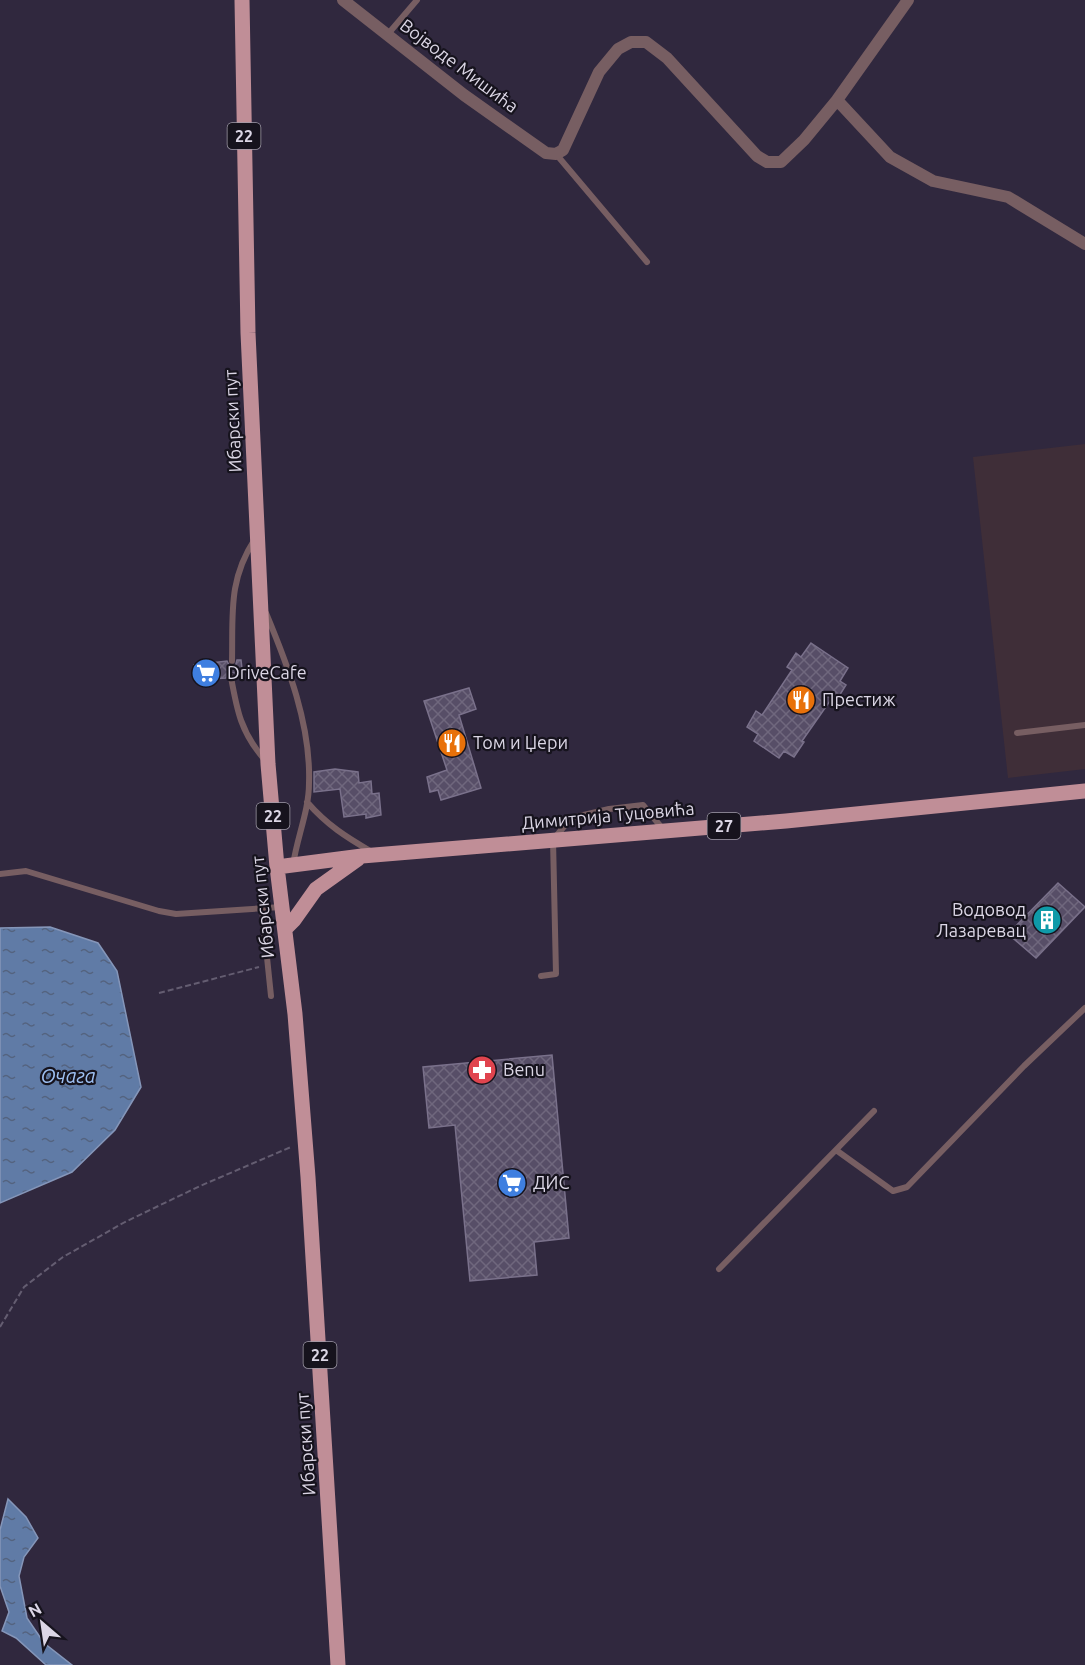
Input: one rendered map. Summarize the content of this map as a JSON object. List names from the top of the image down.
{
  "streets": {
    "main road": [
      "22",
      "Ибарски пут",
      "Димитрија Туцовића",
      "27"
    ],
    "street": ["Војводе Мишића"]
  },
  "crossings": [
    ["Ибарски пут", "Димитрија Туцовића"]
  ],
  "water": ["Очага"],
  "places": {
    "supermarket": ["DriveCafe", "ДИС"],
    "restaurant": ["Престиж", "Том и Џери"],
    "building": ["Водовод Лазаревац"],
    "pharmacy": ["Benu"]
  },
  "north": "top left"
}
